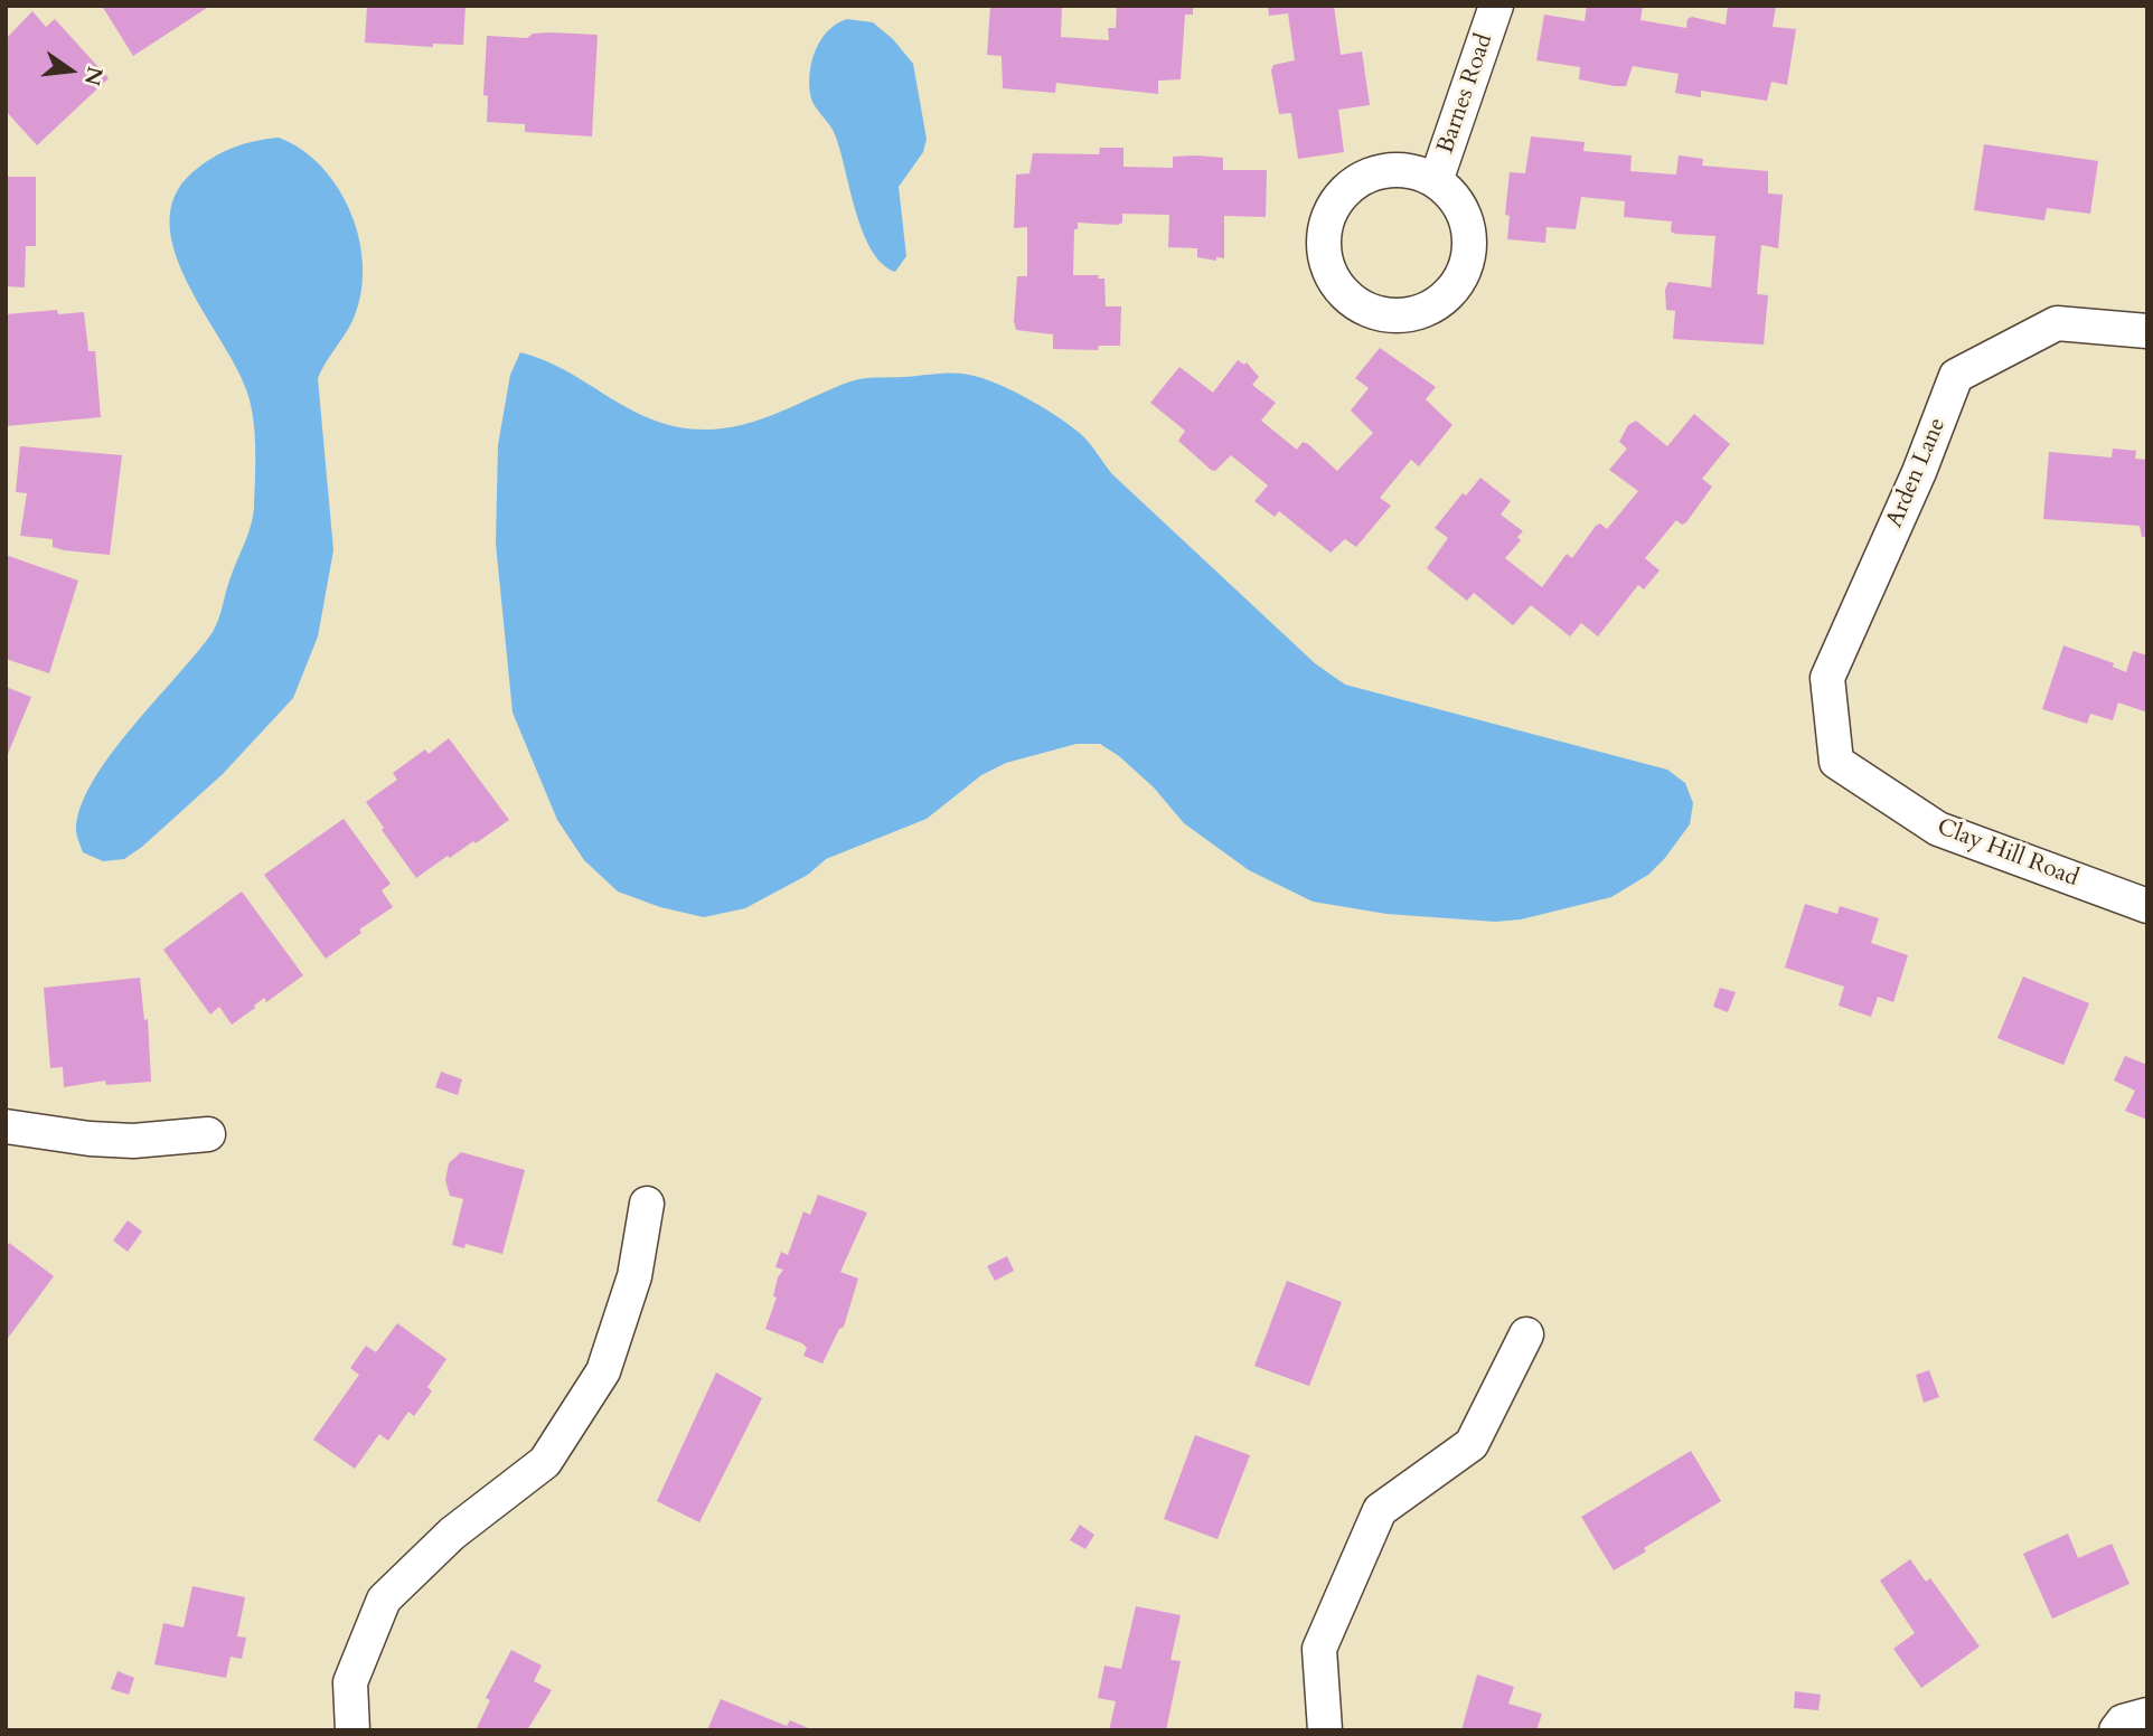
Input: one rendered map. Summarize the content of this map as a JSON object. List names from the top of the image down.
{
  "streets": {
    "street": ["Barnes Road", "Arden Lane", "Clay Hill Road"]
  },
  "crossings": [
    ["Arden Lane", "Clay Hill Road"]
  ],
  "north": "right"
}
